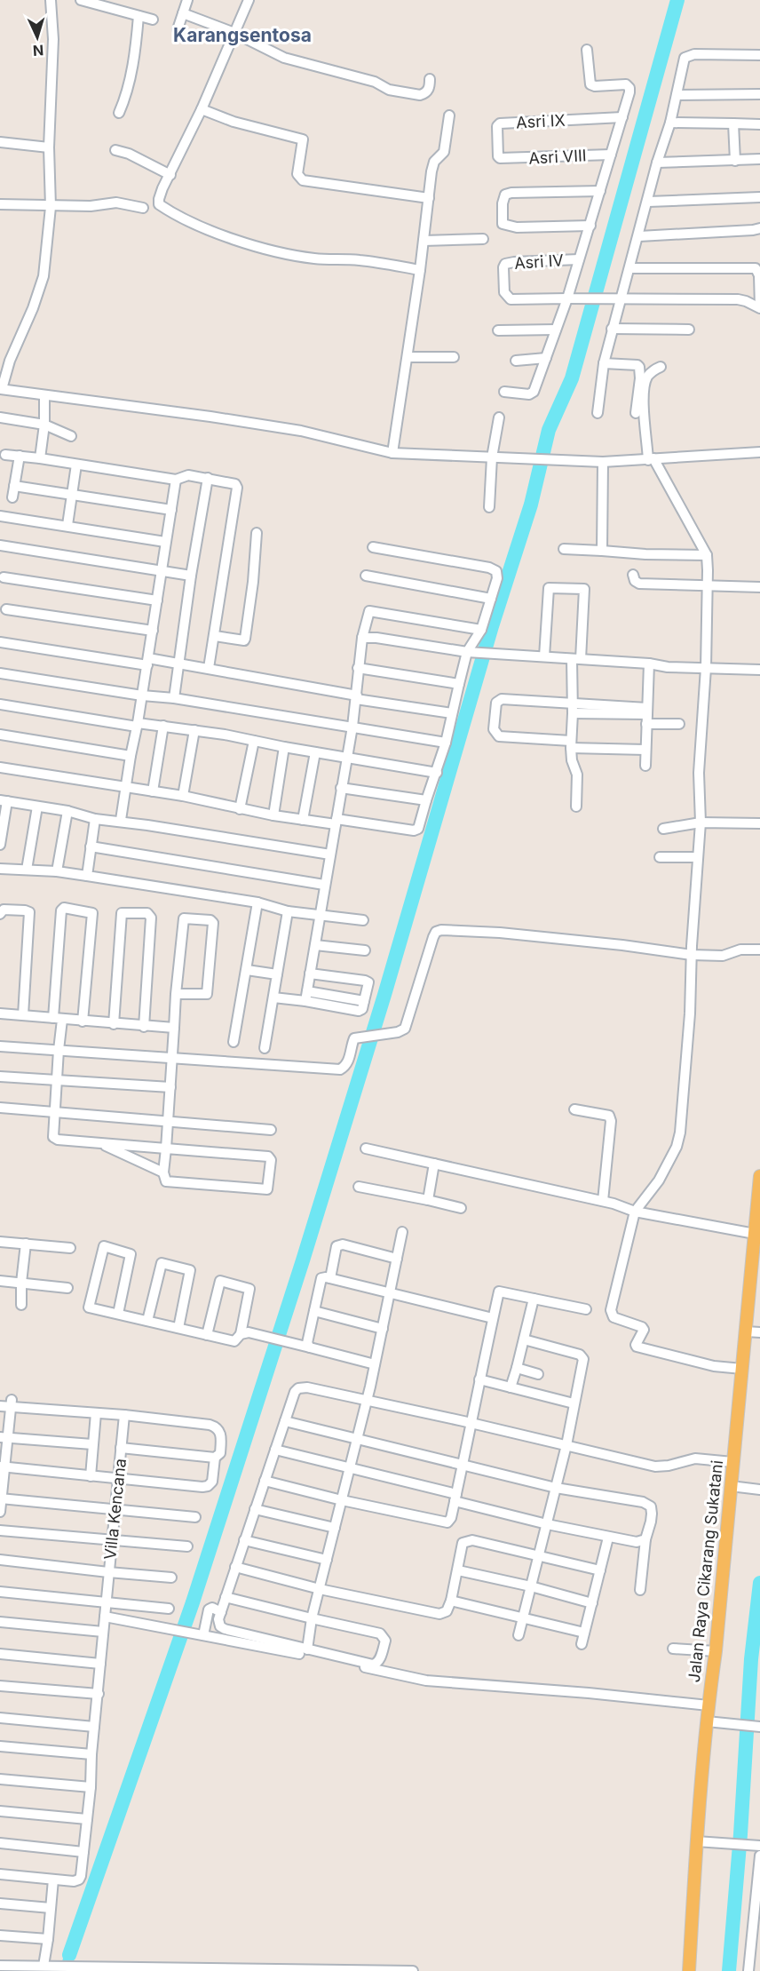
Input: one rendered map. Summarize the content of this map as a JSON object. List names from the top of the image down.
{
  "streets": {
    "main road": ["Jalan Raya Cikarang Sukatani"],
    "street": [
      "Asri IX",
      "Asri VIII",
      "Asri IV",
      "Villa Kencana"
    ]
  },
  "crossings": [
    ["Asri IX", "Asri VIII"]
  ],
  "districts": ["Karangsentosa"],
  "north": "bottom"
}
